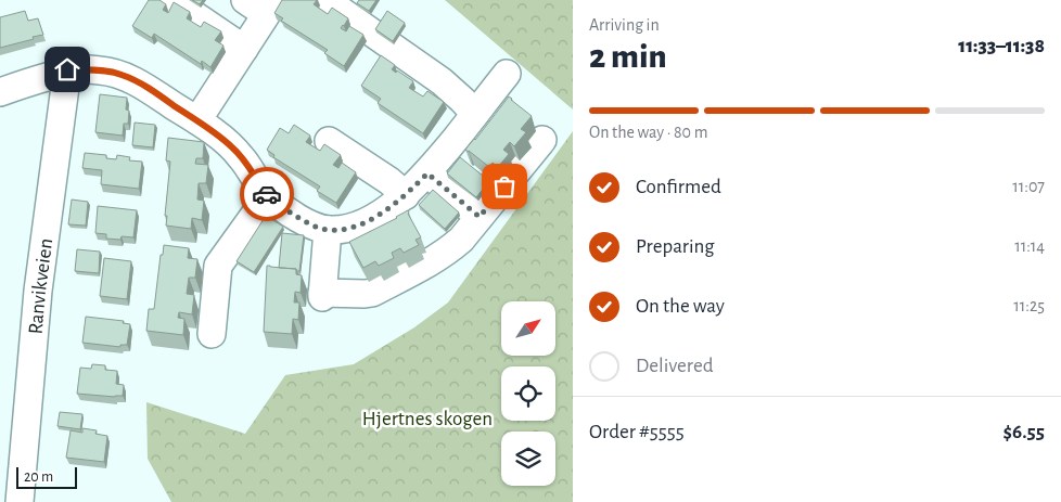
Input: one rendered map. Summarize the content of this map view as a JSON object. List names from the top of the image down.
{
  "streets": {
    "street": ["Ranvikveien"]
  },
  "parks": ["Hjertnes skogen"],
  "scale_bar": "20 m",
  "north": "top right",
  "page": {
    "heading": ["2 min", "Arriving in", "11:33–11:38"],
    "panel": ["Order #5555", "$6.55"],
    "bar": "On the way · 80 m",
    "list": [
      ["Confirmed", "11:07"],
      ["Preparing", "11:14"],
      ["On the way", "11:25"],
      "Delivered"
    ],
    "scale": "20 m"
  }
}
